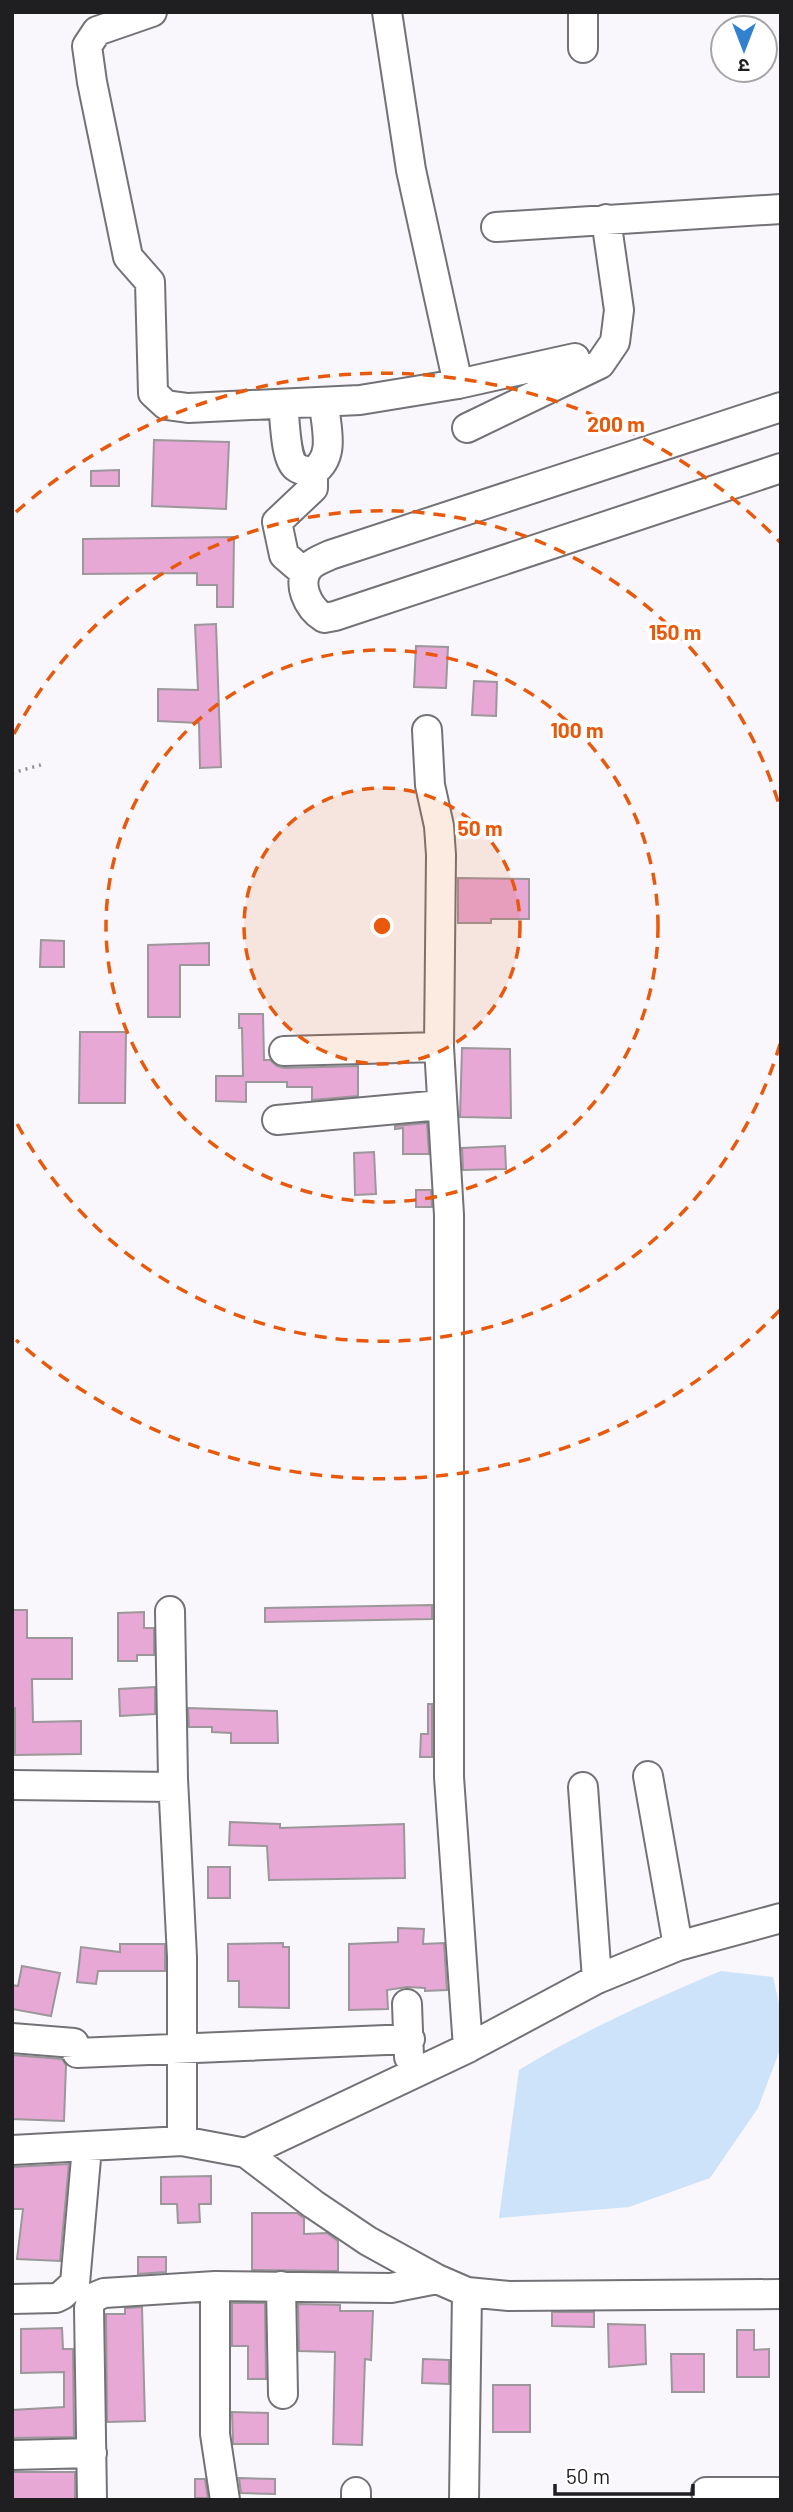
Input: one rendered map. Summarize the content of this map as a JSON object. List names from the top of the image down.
{
  "scale_bar": "50 m",
  "north": "bottom",
  "rings": [
    "200 m",
    "150 m",
    "100 m",
    "50 m"
  ]
}
